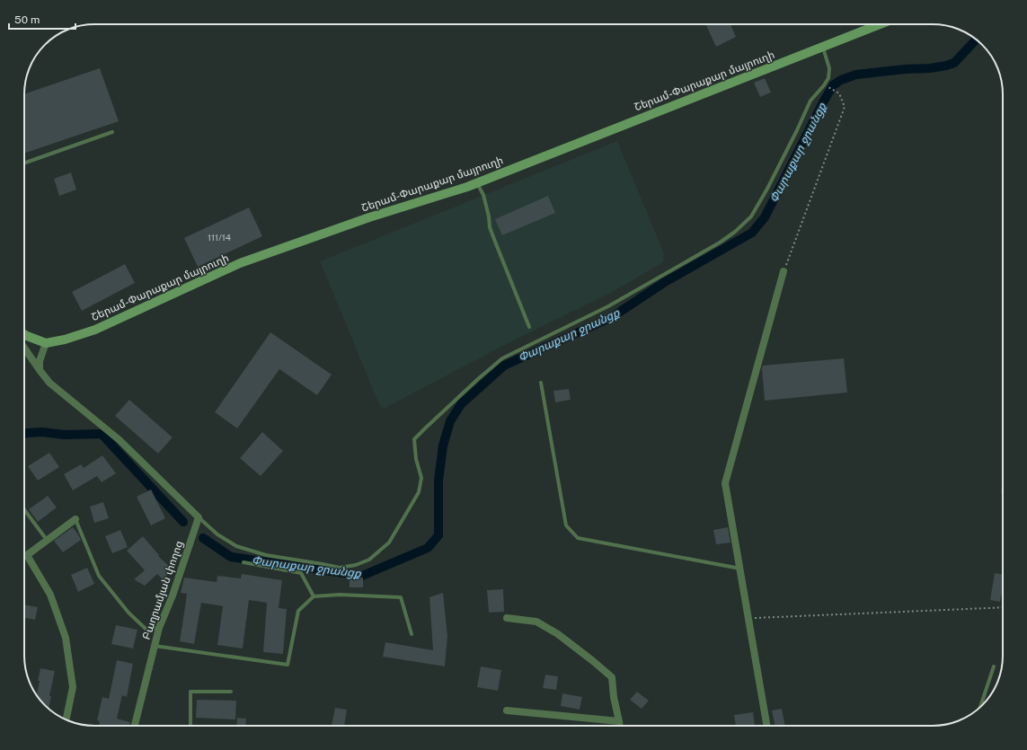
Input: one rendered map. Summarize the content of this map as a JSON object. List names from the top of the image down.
{
  "streets": {
    "street": ["Շերամ-Փարաքար մայրուղի", "Բաղրամյան փողոց"]
  },
  "water": ["Փարաքար ջրանցք"],
  "house_numbers": ["111/14"],
  "scale_bar": "50 m"
}
